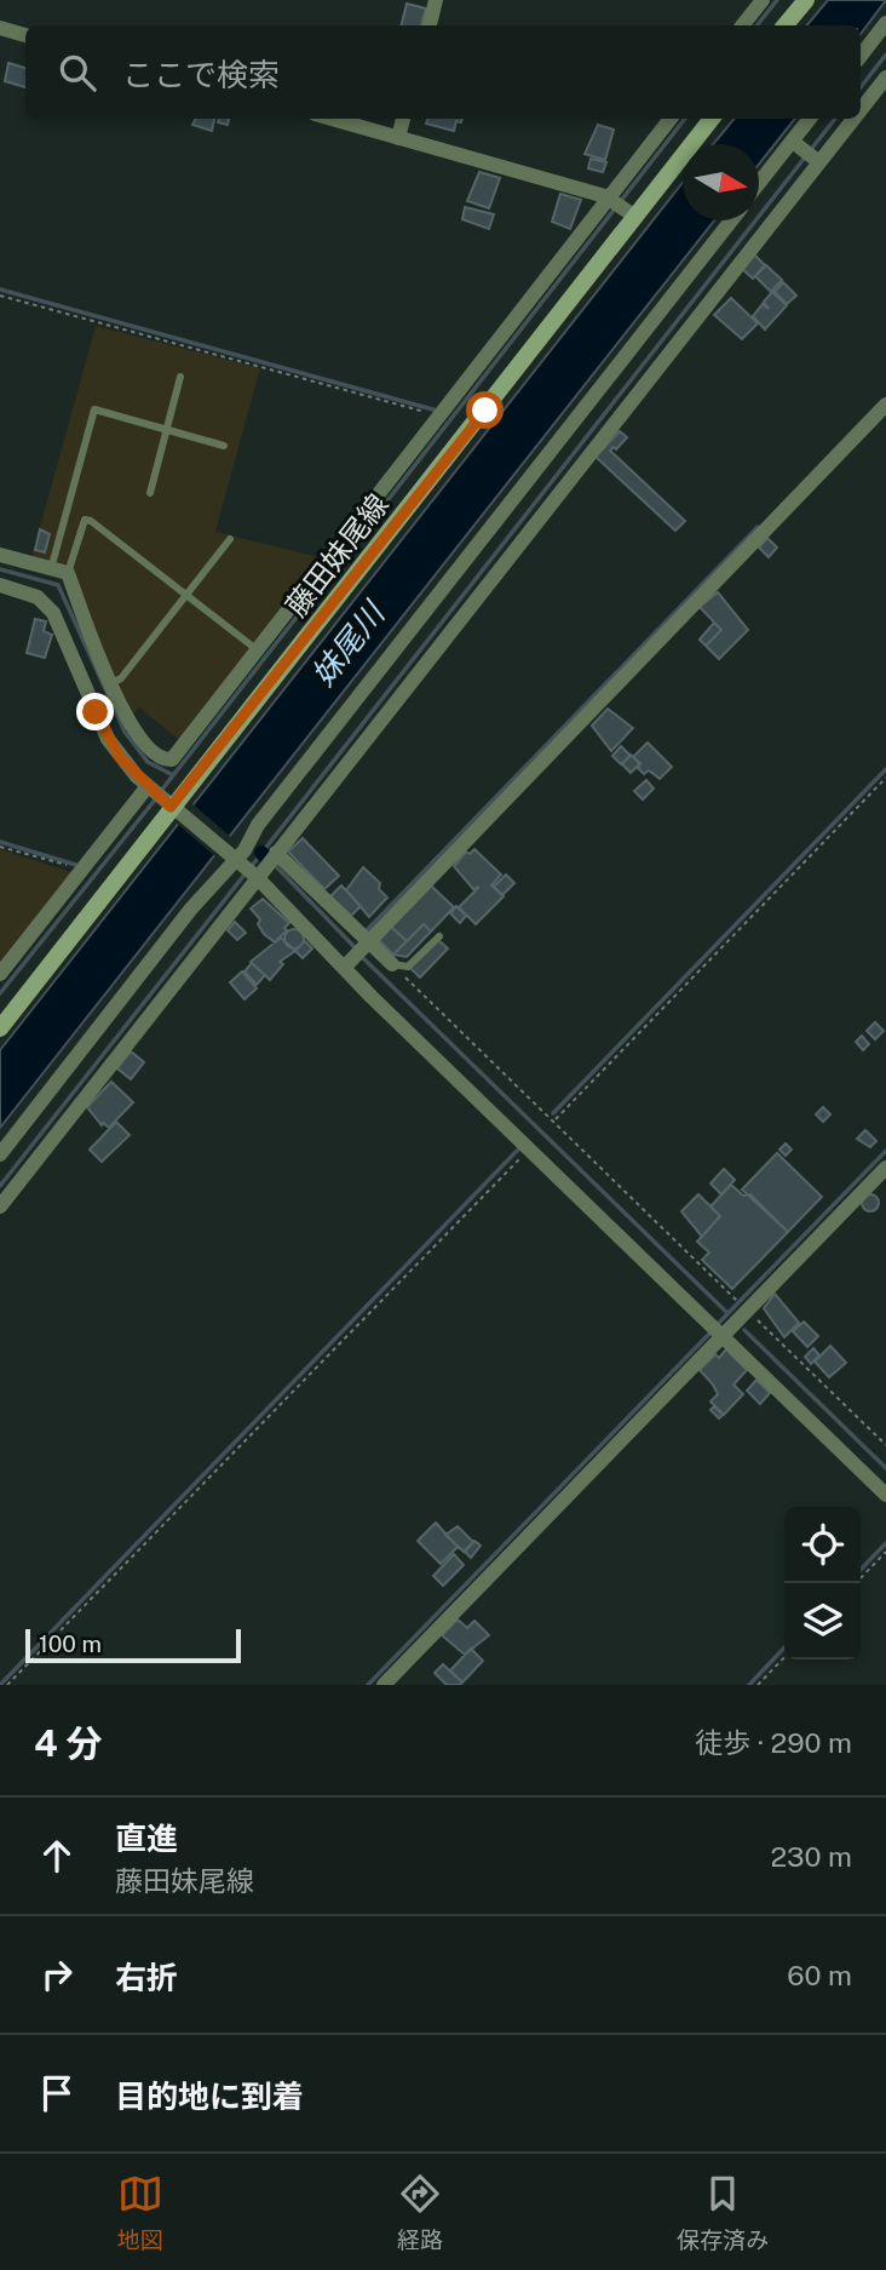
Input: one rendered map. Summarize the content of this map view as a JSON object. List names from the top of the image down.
{
  "streets": {
    "main road": ["藤田妹尾線"]
  },
  "water": ["妹尾川"],
  "scale_bar": "100 m",
  "north": "right",
  "page": {
    "search": "ここで検索",
    "scale": "100 m",
    "heading": ["4 分", "徒歩 · 290 m"],
    "list": [
      ["直進", "藤田妹尾線", "230 m"],
      ["右折", "60 m"],
      "目的地に到着"
    ],
    "nav": ["地図", "経路", "保存済み"]
  }
}
